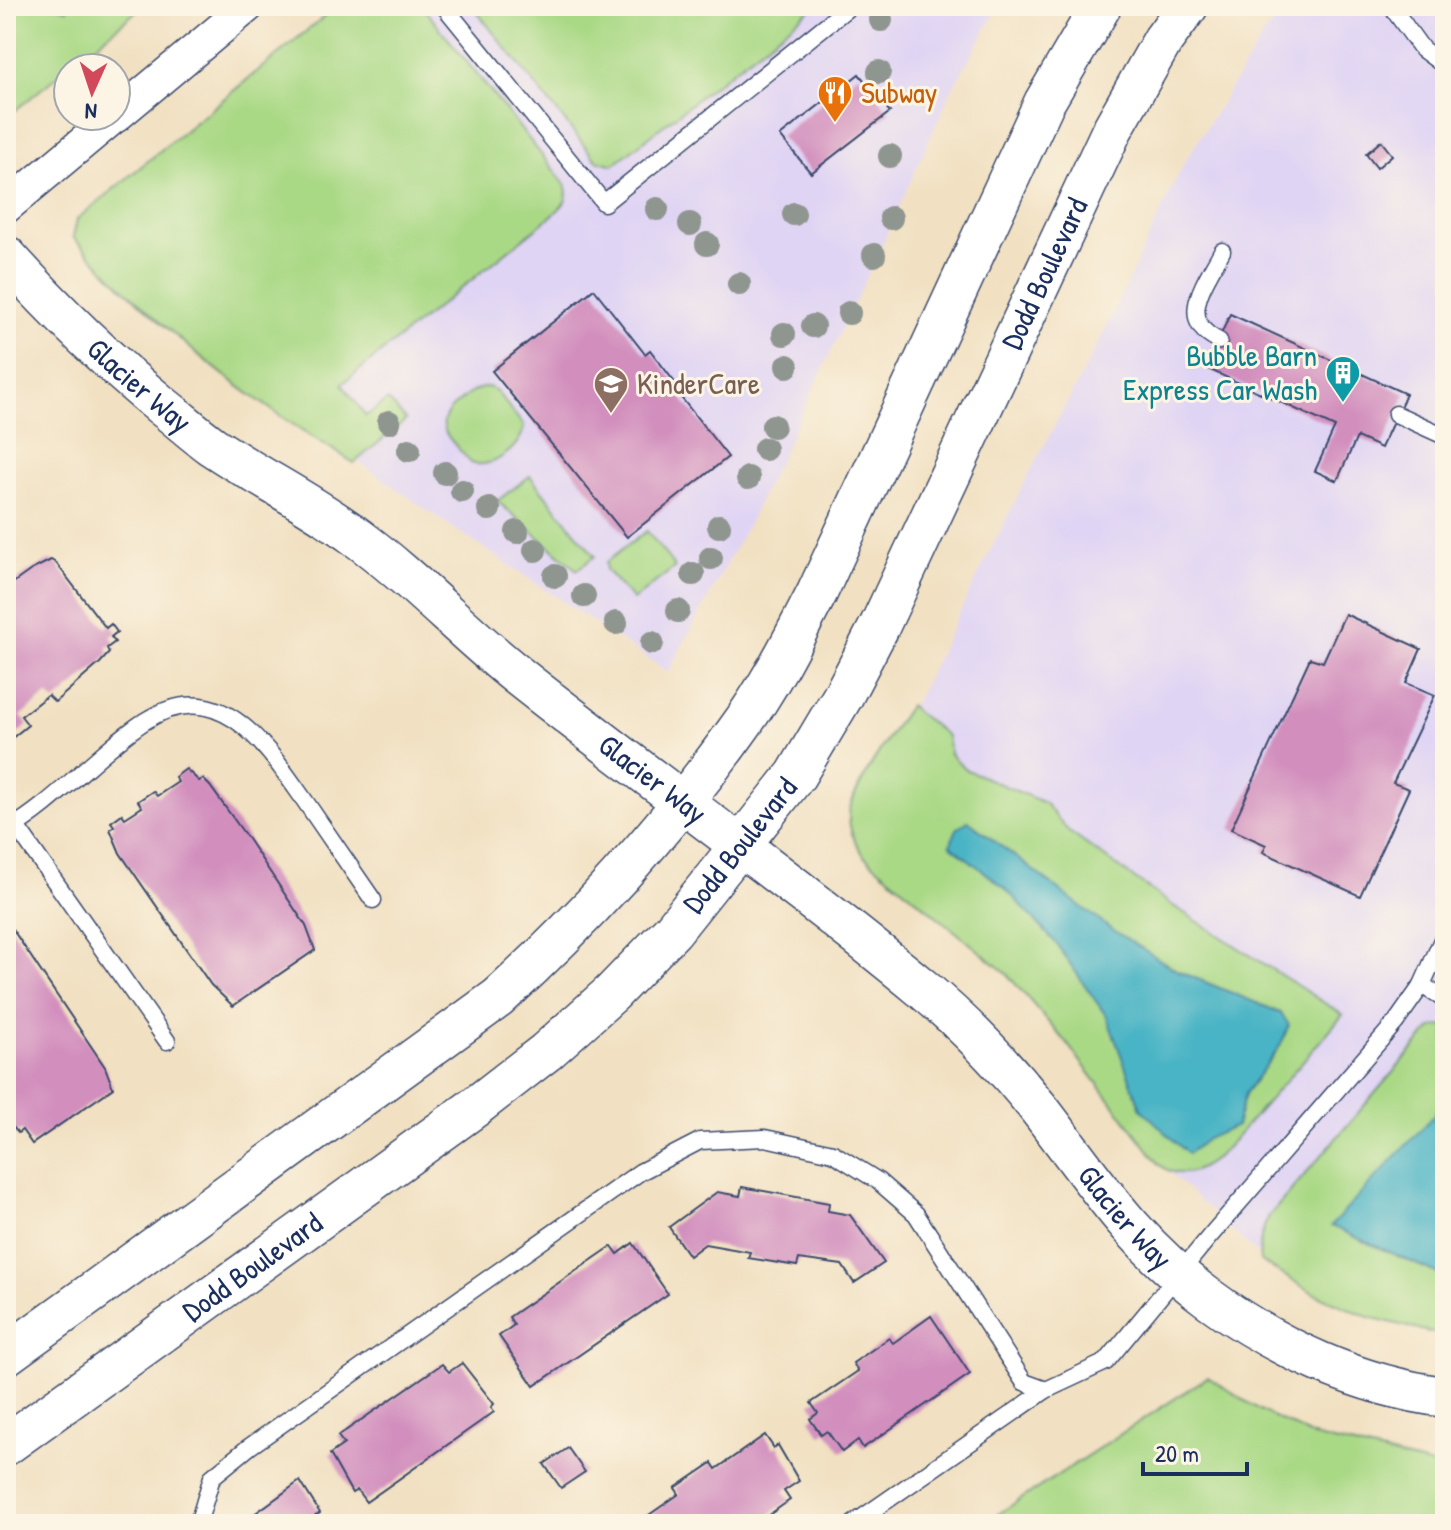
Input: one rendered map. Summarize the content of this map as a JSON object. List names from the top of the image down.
{
  "streets": {
    "street": ["Dodd Boulevard", "Glacier Way"]
  },
  "crossings": [
    ["Dodd Boulevard", "Glacier Way"]
  ],
  "places": {
    "restaurant": ["Subway"],
    "building": ["Bubble Barn Express Car Wash"],
    "school or university": ["KinderCare"]
  },
  "scale_bar": "20 m",
  "north": "bottom"
}
